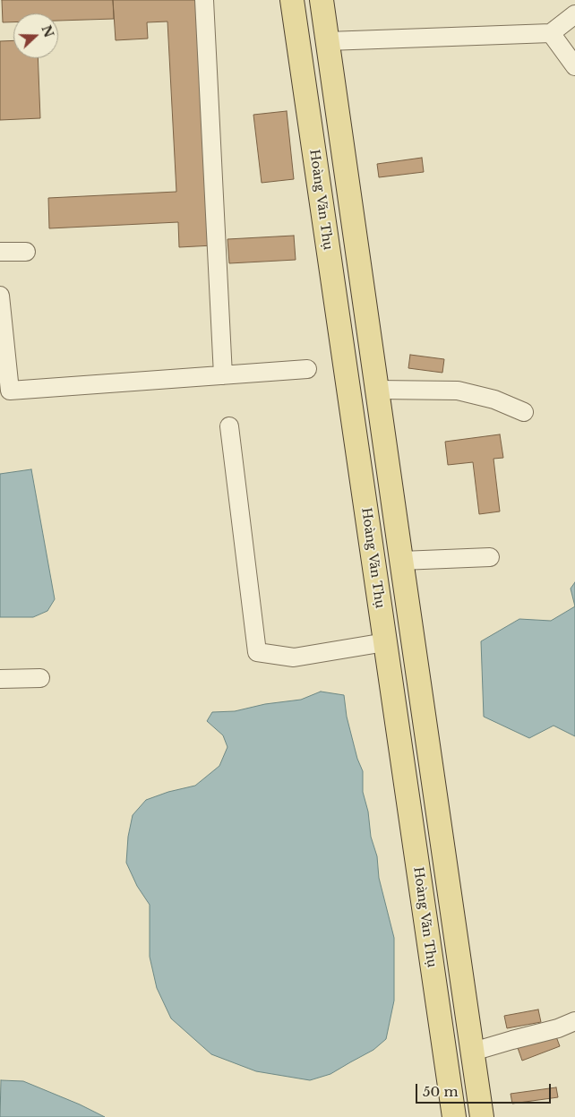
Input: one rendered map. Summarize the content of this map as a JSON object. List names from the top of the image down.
{
  "streets": {
    "main road": ["Hoàng Văn Thụ"]
  },
  "scale_bar": "50 m",
  "north": "right"
}
